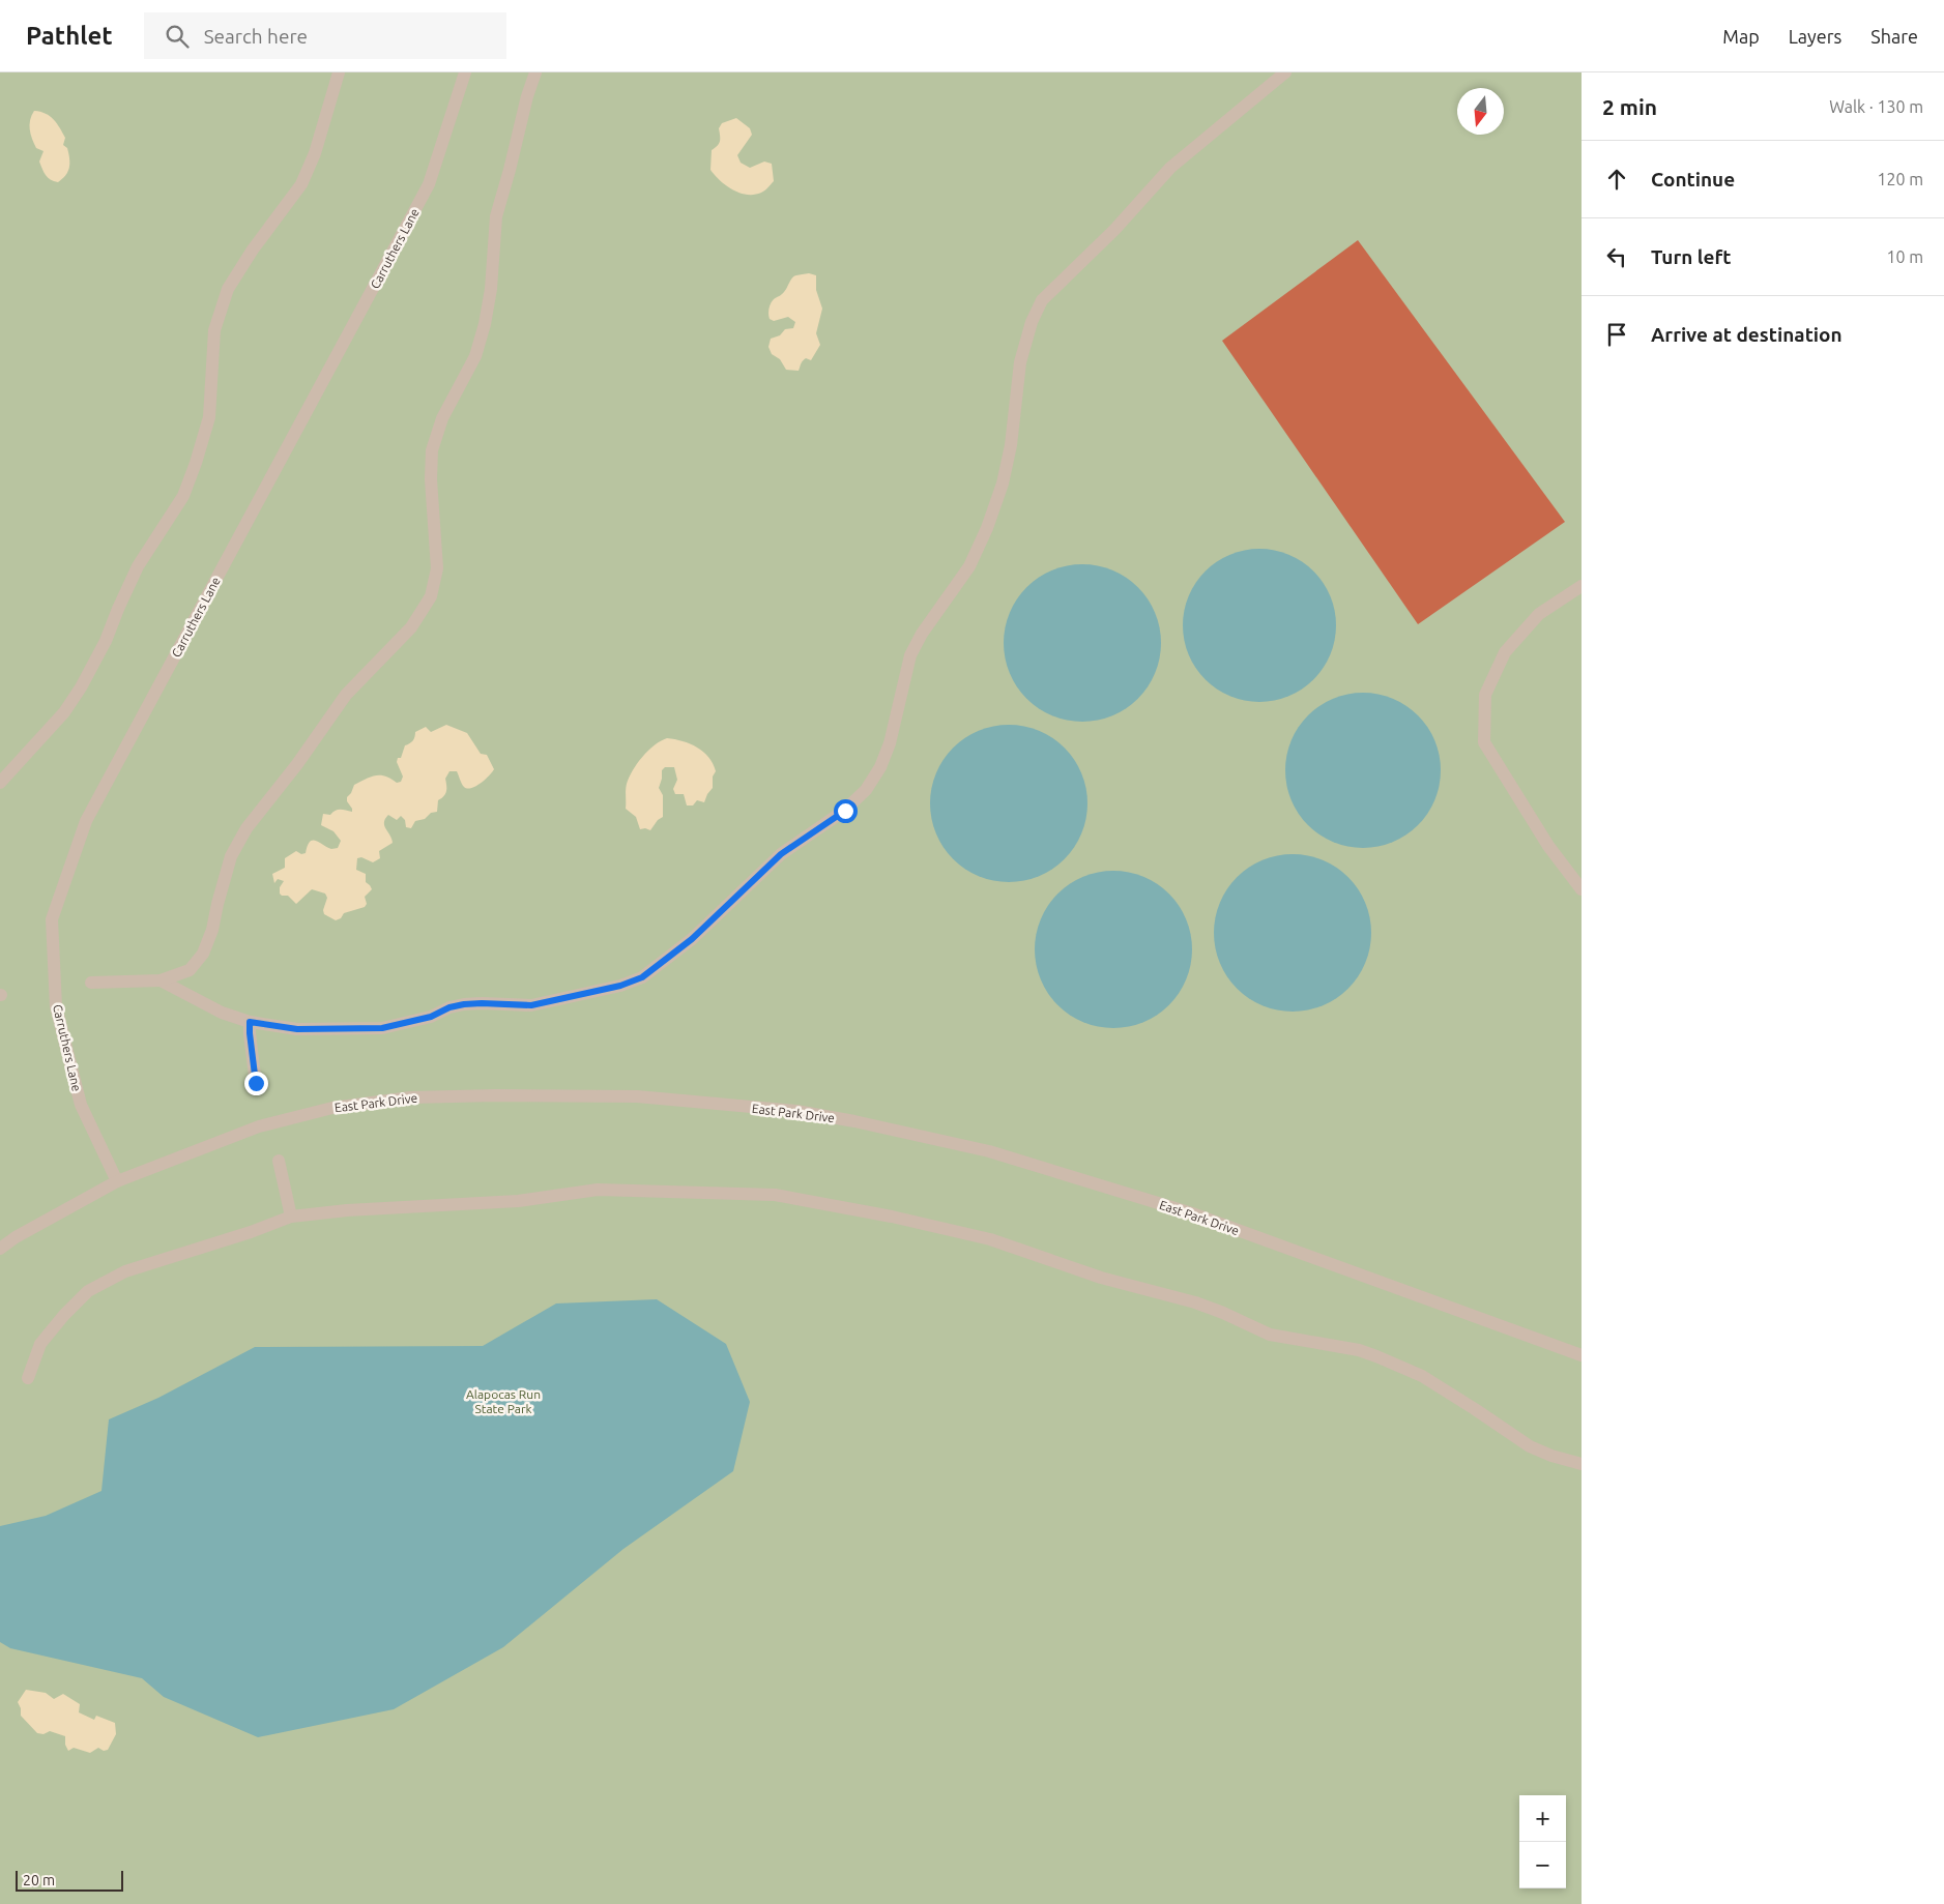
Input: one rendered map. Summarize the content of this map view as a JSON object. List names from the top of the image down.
{
  "streets": {
    "street": ["Carruthers Lane", "East Park Drive"]
  },
  "crossings": [
    ["Carruthers Lane", "East Park Drive"]
  ],
  "parks": ["Alapocas Run State Park"],
  "scale_bar": "20 m",
  "north": "bottom",
  "page": {
    "header": "Pathlet",
    "search": "Search here",
    "nav": ["Map", "Layers", "Share"],
    "heading": ["2 min", "Walk · 130 m"],
    "list": [
      ["Continue", "120 m"],
      ["Turn left", "10 m"],
      "Arrive at destination"
    ],
    "map_buttons": ["+", "−"],
    "scale": "20 m"
  }
}
